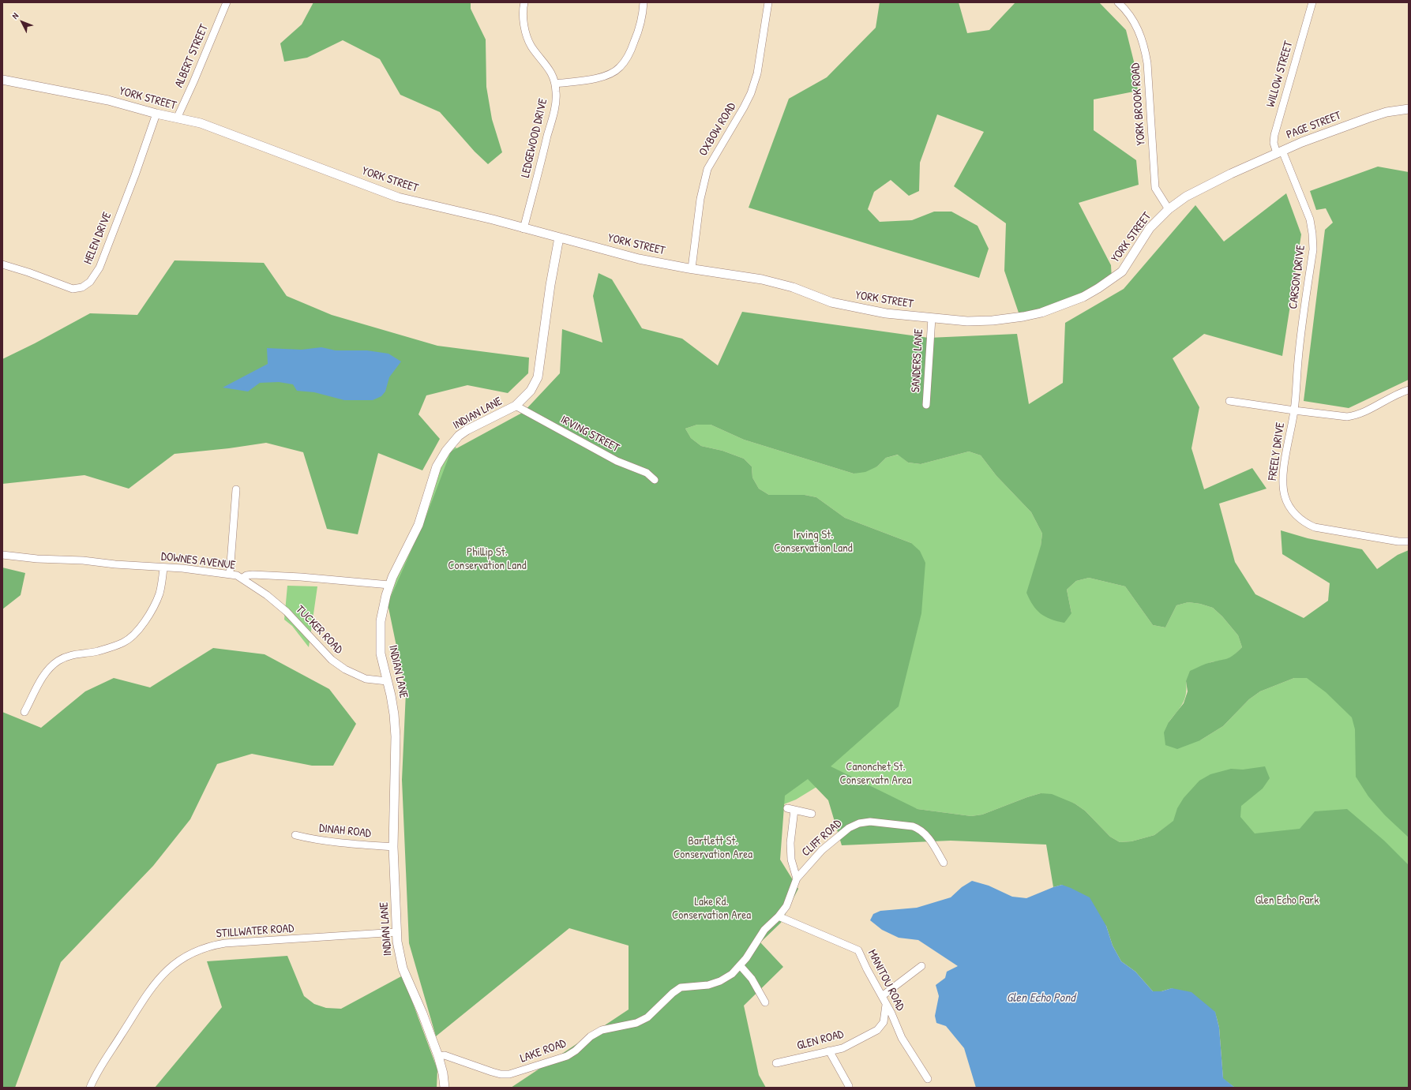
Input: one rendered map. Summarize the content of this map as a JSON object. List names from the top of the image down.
{
  "streets": {
    "street": [
      "ALBERT STREET",
      "WILLOW STREET",
      "YORK STREET",
      "YORK BROOK ROAD",
      "PAGE STREET",
      "OXBOW ROAD",
      "LEDGEWOOD DRIVE",
      "HELEN DRIVE",
      "CARSON DRIVE",
      "SANDERS LANE",
      "INDIAN LANE",
      "IRVING STREET",
      "FREELY DRIVE",
      "DOWNES AVENUE",
      "TUCKER ROAD",
      "DINAH ROAD",
      "CLIFF ROAD",
      "STILLWATER ROAD",
      "MANITOU ROAD",
      "GLEN ROAD",
      "LAKE ROAD"
    ]
  },
  "crossings": [
    ["ALBERT STREET", "YORK STREET"],
    ["WILLOW STREET", "PAGE STREET"],
    ["WILLOW STREET", "CARSON DRIVE"],
    ["YORK STREET", "YORK BROOK ROAD"],
    ["YORK STREET", "PAGE STREET"],
    ["YORK STREET", "OXBOW ROAD"],
    ["YORK STREET", "LEDGEWOOD DRIVE"],
    ["YORK STREET", "HELEN DRIVE"],
    ["YORK STREET", "SANDERS LANE"],
    ["YORK STREET", "INDIAN LANE"],
    ["PAGE STREET", "CARSON DRIVE"],
    ["CARSON DRIVE", "FREELY DRIVE"],
    ["INDIAN LANE", "IRVING STREET"],
    ["INDIAN LANE", "DOWNES AVENUE"],
    ["INDIAN LANE", "TUCKER ROAD"],
    ["INDIAN LANE", "DINAH ROAD"],
    ["INDIAN LANE", "STILLWATER ROAD"],
    ["INDIAN LANE", "LAKE ROAD"],
    ["DOWNES AVENUE", "TUCKER ROAD"],
    ["CLIFF ROAD", "LAKE ROAD"],
    ["MANITOU ROAD", "GLEN ROAD"],
    ["MANITOU ROAD", "LAKE ROAD"]
  ],
  "water": ["Glen Echo Pond"],
  "parks": [
    "Irving St. Conservation Land",
    "Phillip St. Conservation Land",
    "Canonchet St. Conservatn Area",
    "Bartlett St. Conservation Area",
    "Glen Echo Park",
    "Lake Rd. Conservation Area"
  ],
  "north": "top left"
}
